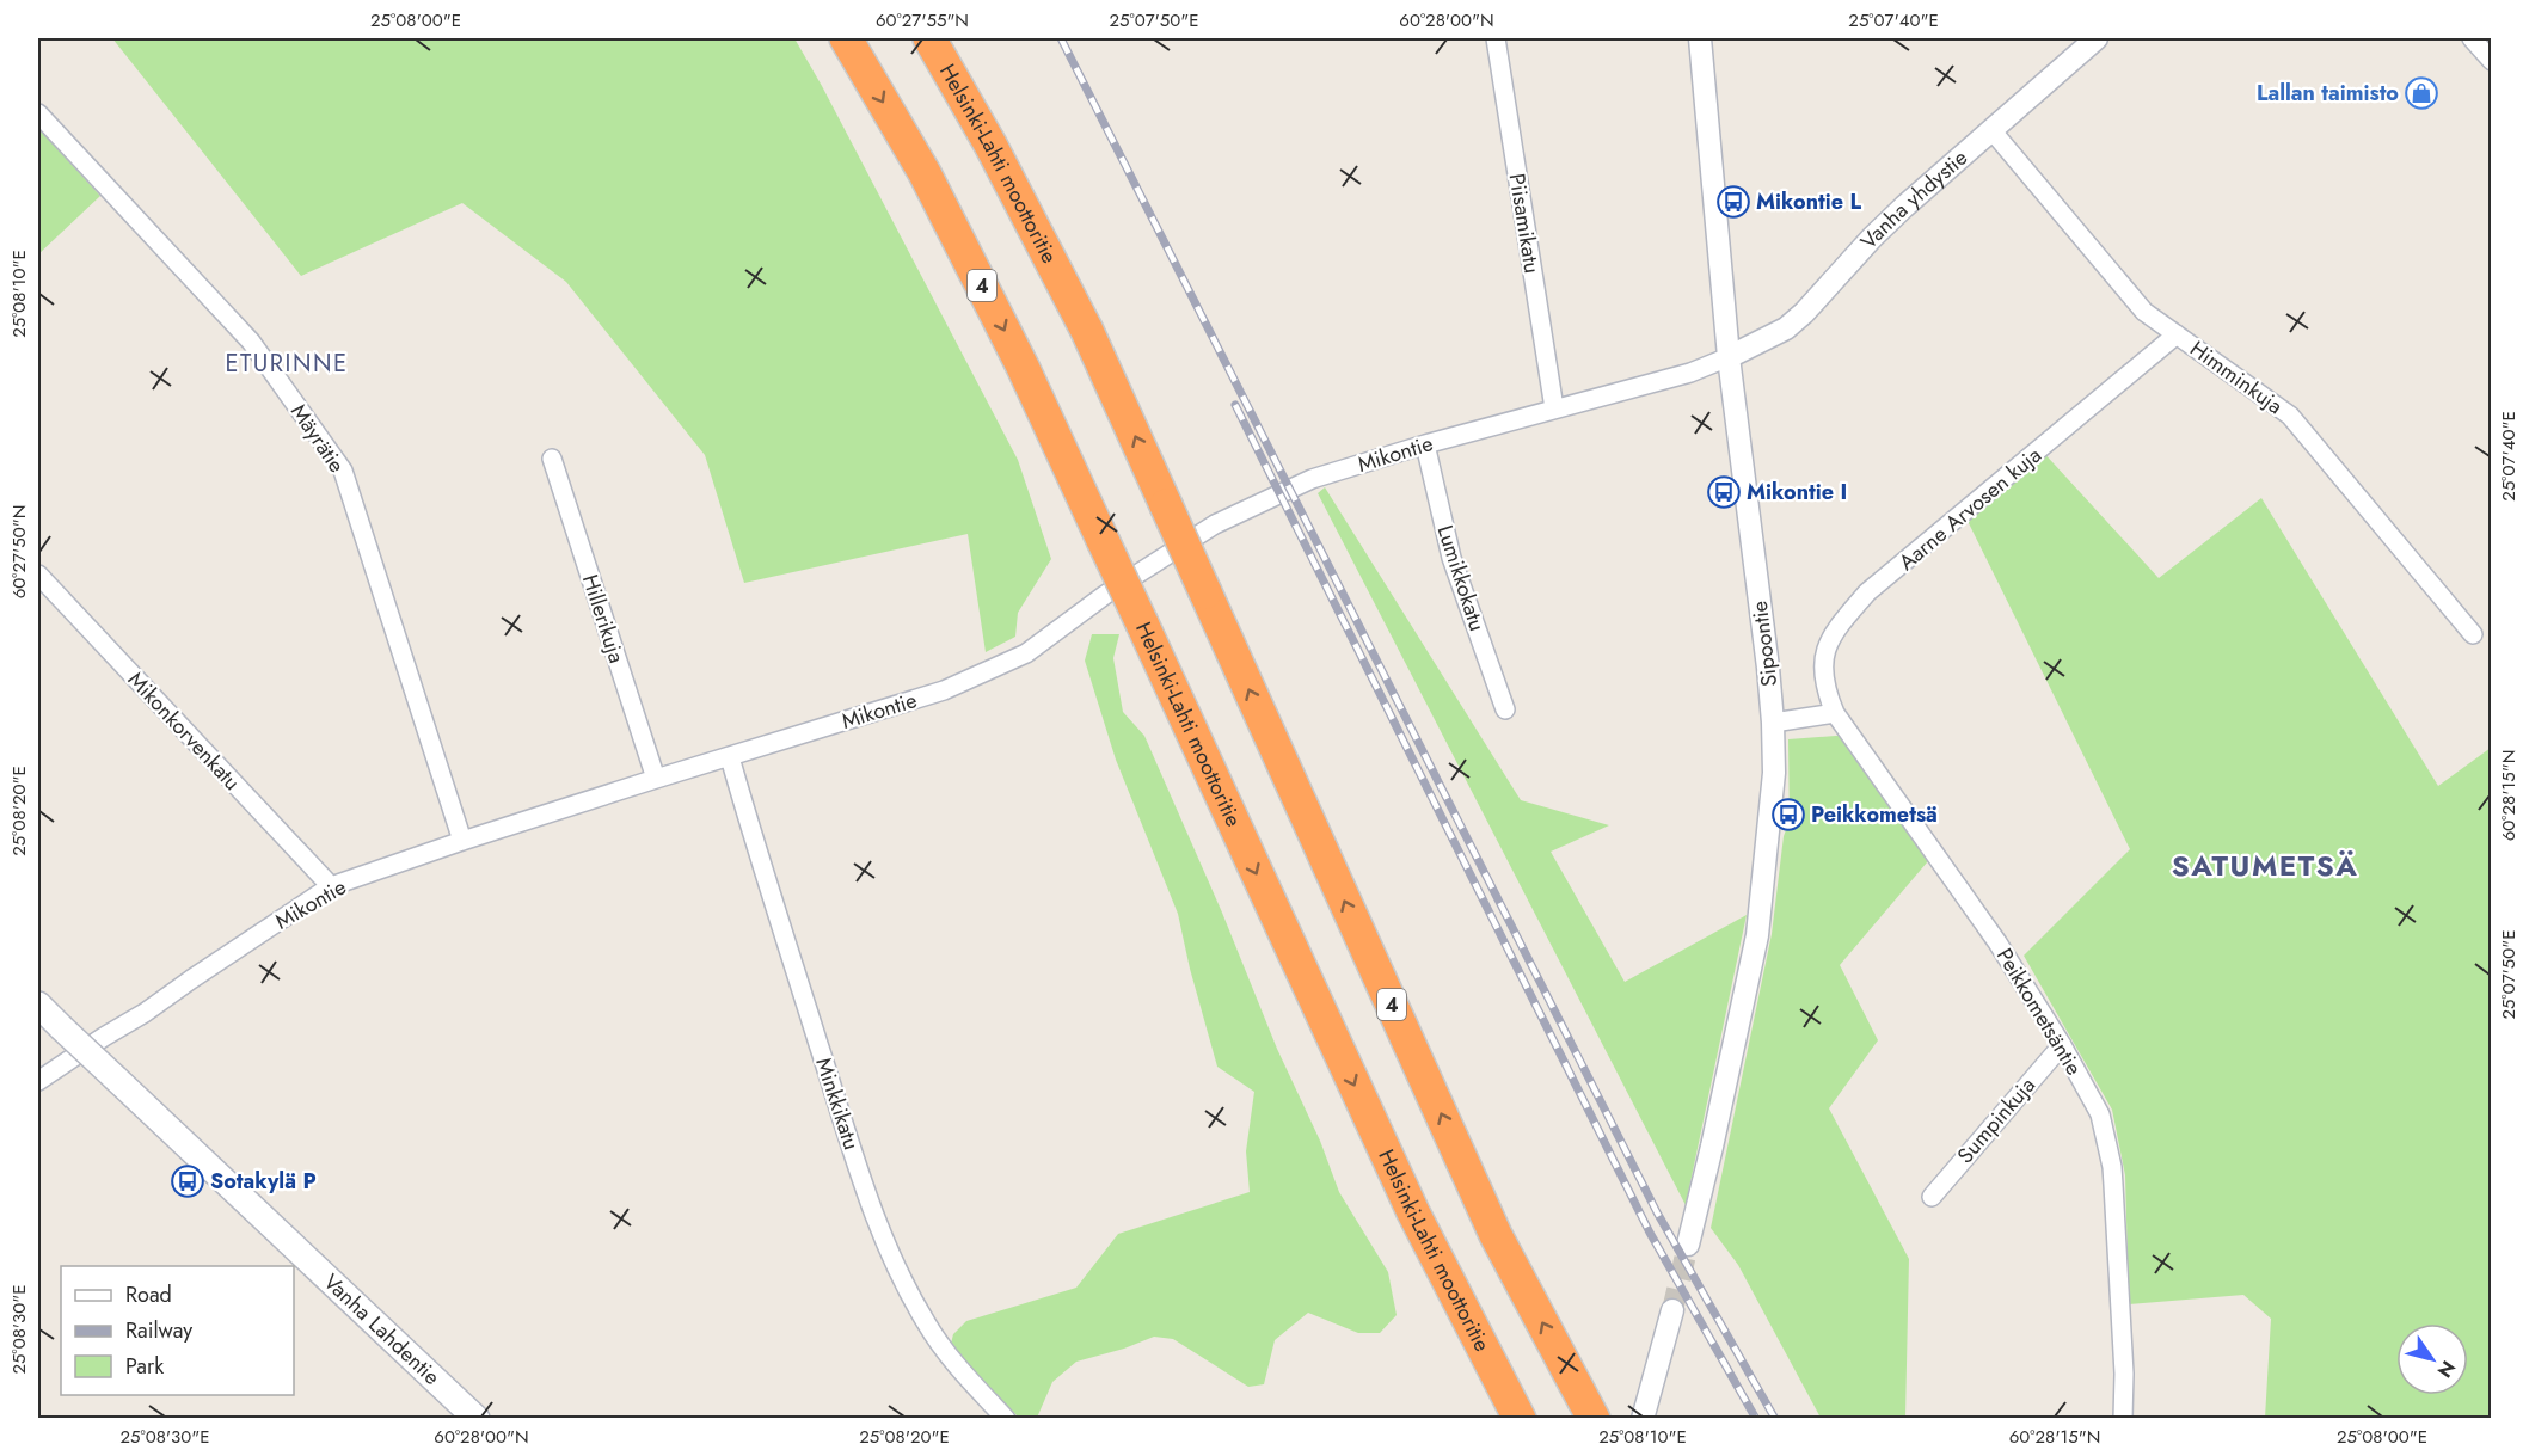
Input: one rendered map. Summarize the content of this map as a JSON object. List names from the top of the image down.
{
  "streets": {
    "highway": ["Helsinki-Lahti moottoritie", "4"],
    "main road": ["Vanha Lahdentie"],
    "street": [
      "Vanha yhdystie",
      "Piisamikatu",
      "Himminkuja",
      "Mäyrätie",
      "Mikontie",
      "Aarne Arvosen kuja",
      "Lumikkokatu",
      "Hillerikuja",
      "Sipoontie",
      "Mikonkorvenkatu",
      "Peikkometsäntie",
      "Minkkikatu",
      "Sumpinkuja"
    ]
  },
  "crossings": [
    ["Vanha yhdystie", "Himminkuja"],
    ["Vanha yhdystie", "Mikontie"],
    ["Vanha yhdystie", "Sipoontie"],
    ["Piisamikatu", "Mikontie"],
    ["Himminkuja", "Aarne Arvosen kuja"],
    ["Mäyrätie", "Mikontie"],
    ["Mikontie", "Lumikkokatu"],
    ["Mikontie", "Hillerikuja"],
    ["Mikontie", "Sipoontie"],
    ["Mikontie", "Mikonkorvenkatu"],
    ["Mikontie", "Minkkikatu"],
    ["Aarne Arvosen kuja", "Peikkometsäntie"],
    ["Peikkometsäntie", "Sumpinkuja"]
  ],
  "districts": ["ETURINNE", "SATUMETSÄ"],
  "places": {
    "shop": ["Lallan taimisto"],
    "bus stop": [
      "Mikontie L",
      "Mikontie I",
      "Peikkometsä",
      "Sotakylä P"
    ]
  },
  "legend": ["Road", "Railway", "Park"],
  "north": "bottom right",
  "coordinates": [
    "25°08'00\"E",
    "60°27'55\"N",
    "25°07'50\"E",
    "60°28'00\"N",
    "25°07'40\"E",
    "25°08'10\"E",
    "60°27'50\"N",
    "60°28'15\"N",
    "25°08'20\"E",
    "25°08'30\"E"
  ]
}
